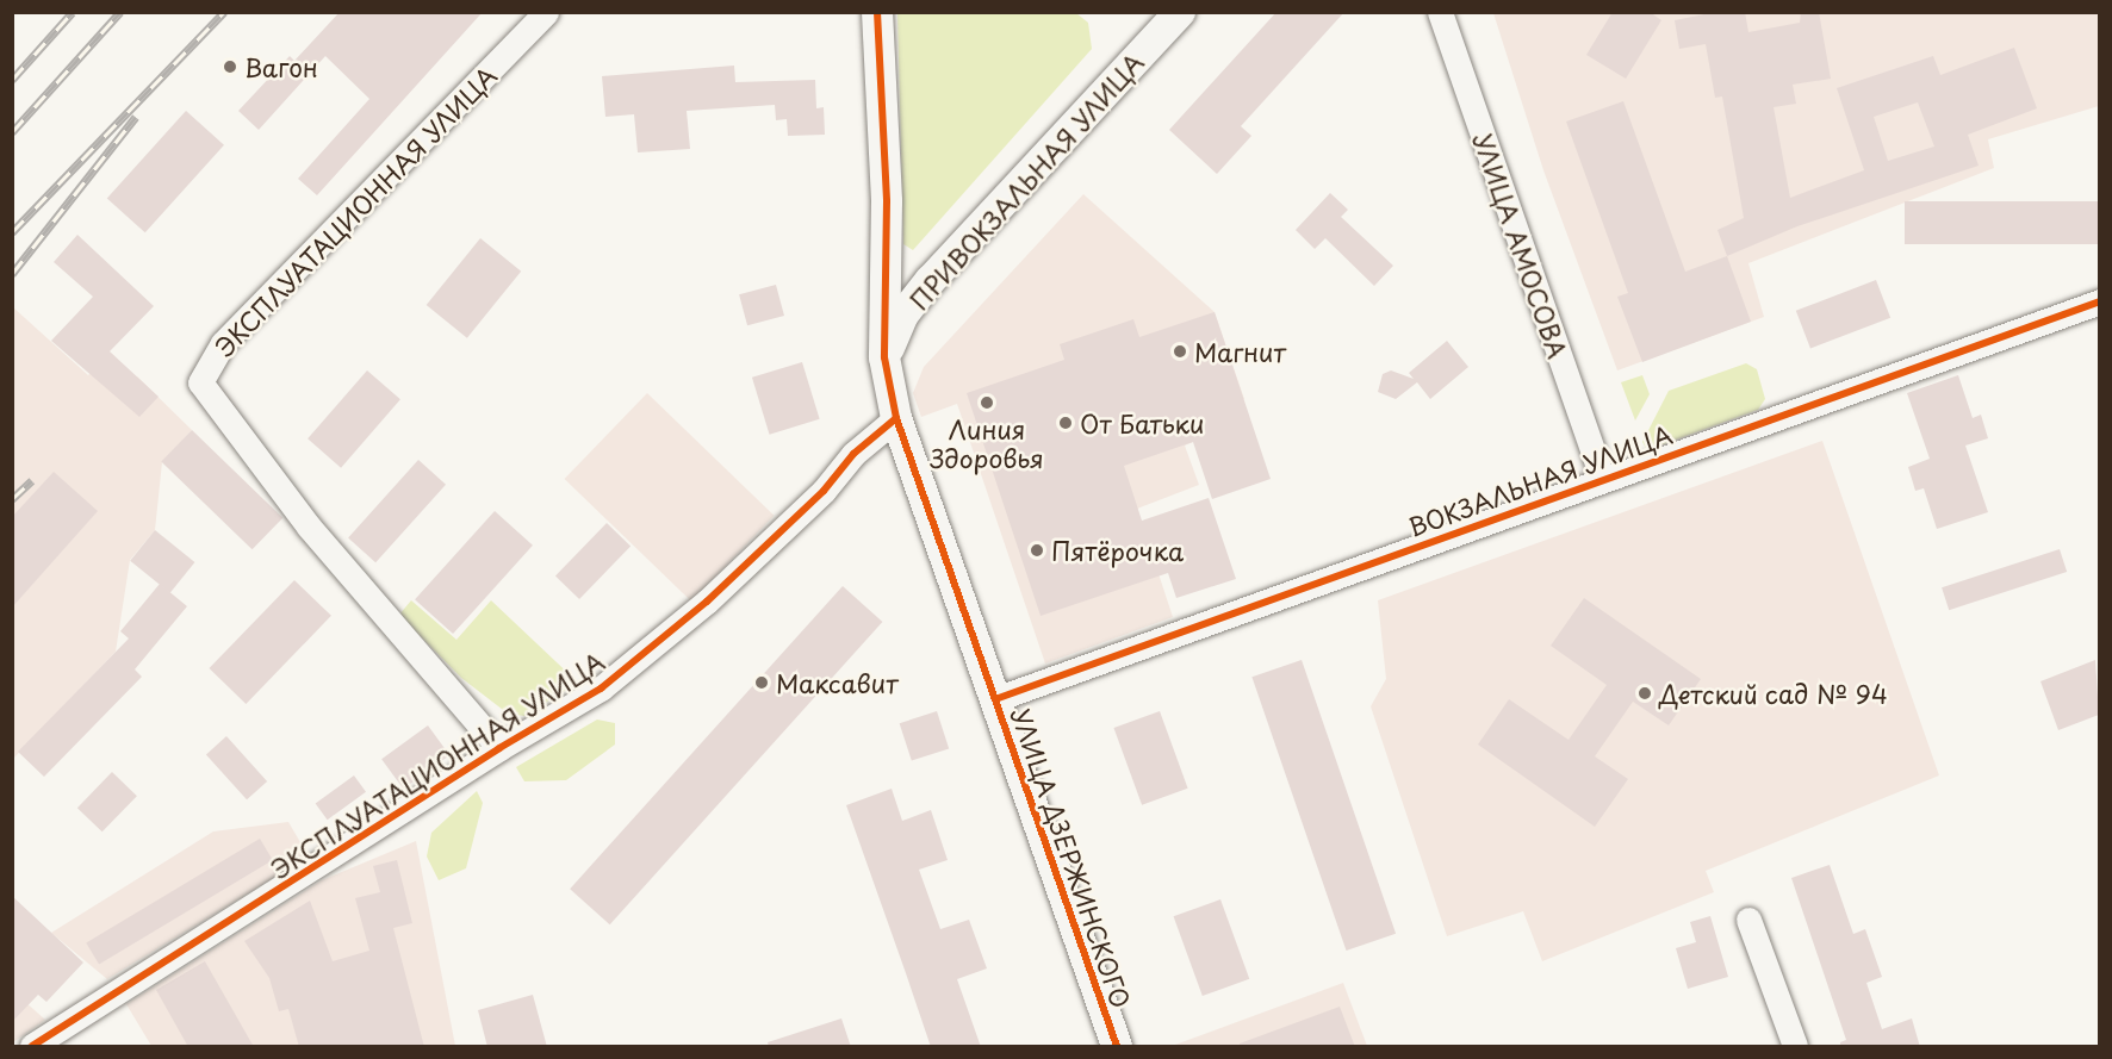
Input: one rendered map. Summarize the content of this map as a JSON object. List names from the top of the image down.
{
  "streets": {
    "street": [
      "ПРИВОКЗАЛЬНАЯ УЛИЦА",
      "ЭКСПЛУАТАЦИОННАЯ УЛИЦА",
      "УЛИЦА АМОСОВА",
      "ВОКЗАЛЬНАЯ УЛИЦА",
      "УЛИЦА ДЗЕРЖИНСКОГО"
    ]
  },
  "crossings": [
    ["ПРИВОКЗАЛЬНАЯ УЛИЦА", "УЛИЦА ДЗЕРЖИНСКОГО"],
    ["ЭКСПЛУАТАЦИОННАЯ УЛИЦА", "УЛИЦА ДЗЕРЖИНСКОГО"],
    ["УЛИЦА АМОСОВА", "ВОКЗАЛЬНАЯ УЛИЦА"],
    ["ВОКЗАЛЬНАЯ УЛИЦА", "УЛИЦА ДЗЕРЖИНСКОГО"]
  ],
  "places": [
    "Вагон",
    "Магнит",
    "Линия Здоровья",
    "От Батьки",
    "Пятёрочка",
    "Максавит",
    "Детский сад № 94"
  ]
}
